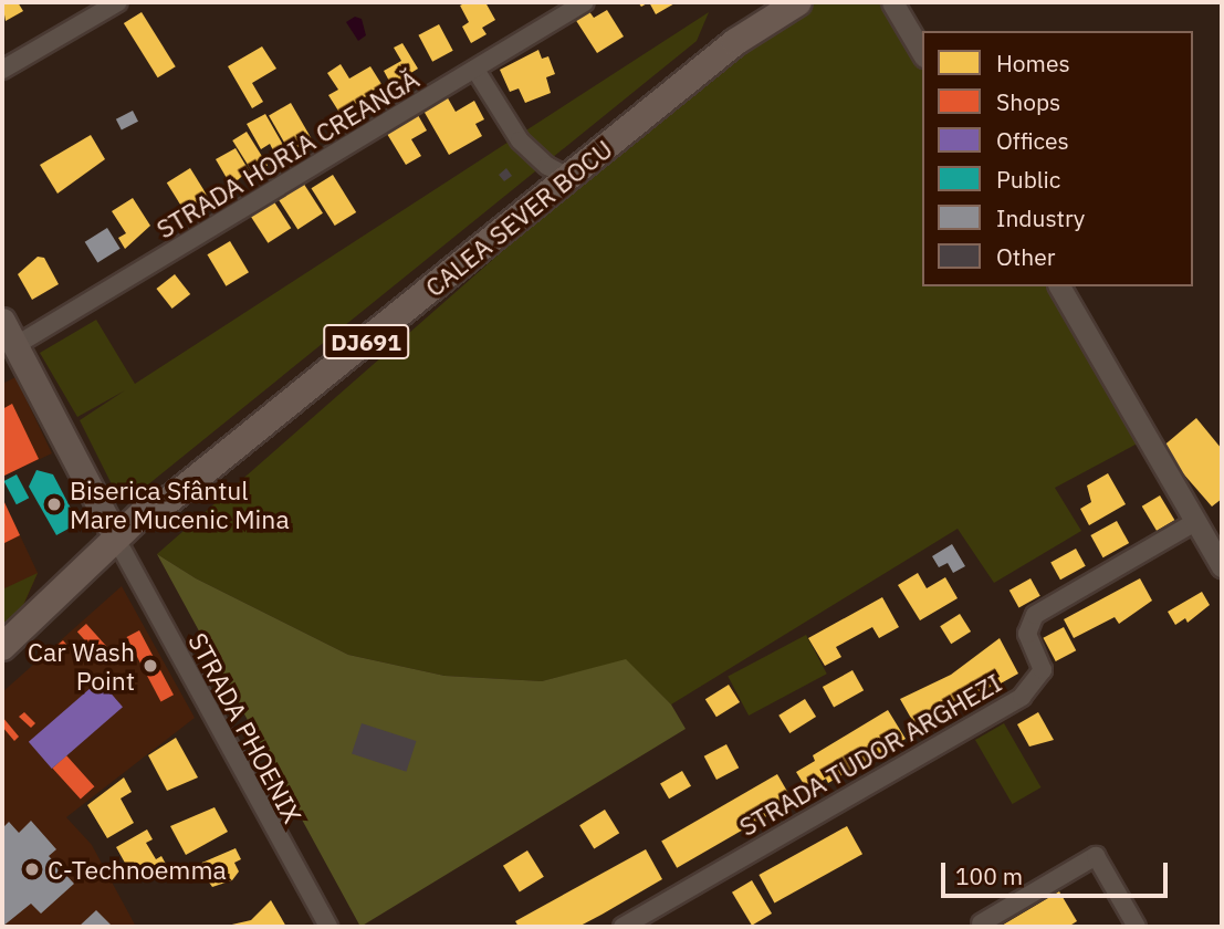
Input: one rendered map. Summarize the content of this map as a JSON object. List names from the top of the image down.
{
  "streets": {
    "main road": ["CALEA SEVER BOCU", "DJ691"],
    "street": ["STRADA HORIA CREANGĂ", "STRADA PHOENIX", "STRADA TUDOR ARGHEZI"]
  },
  "crossings": [
    ["CALEA SEVER BOCU", "DJ691"],
    ["CALEA SEVER BOCU", "STRADA PHOENIX"],
    ["DJ691", "STRADA PHOENIX"]
  ],
  "places": ["Biserica Sfântul Mare Mucenic Mina", "Car Wash Point", "C-Technoemma"],
  "legend": [
    "Homes",
    "Shops",
    "Offices",
    "Public",
    "Industry",
    "Other"
  ],
  "scale_bar": "100 m"
}
